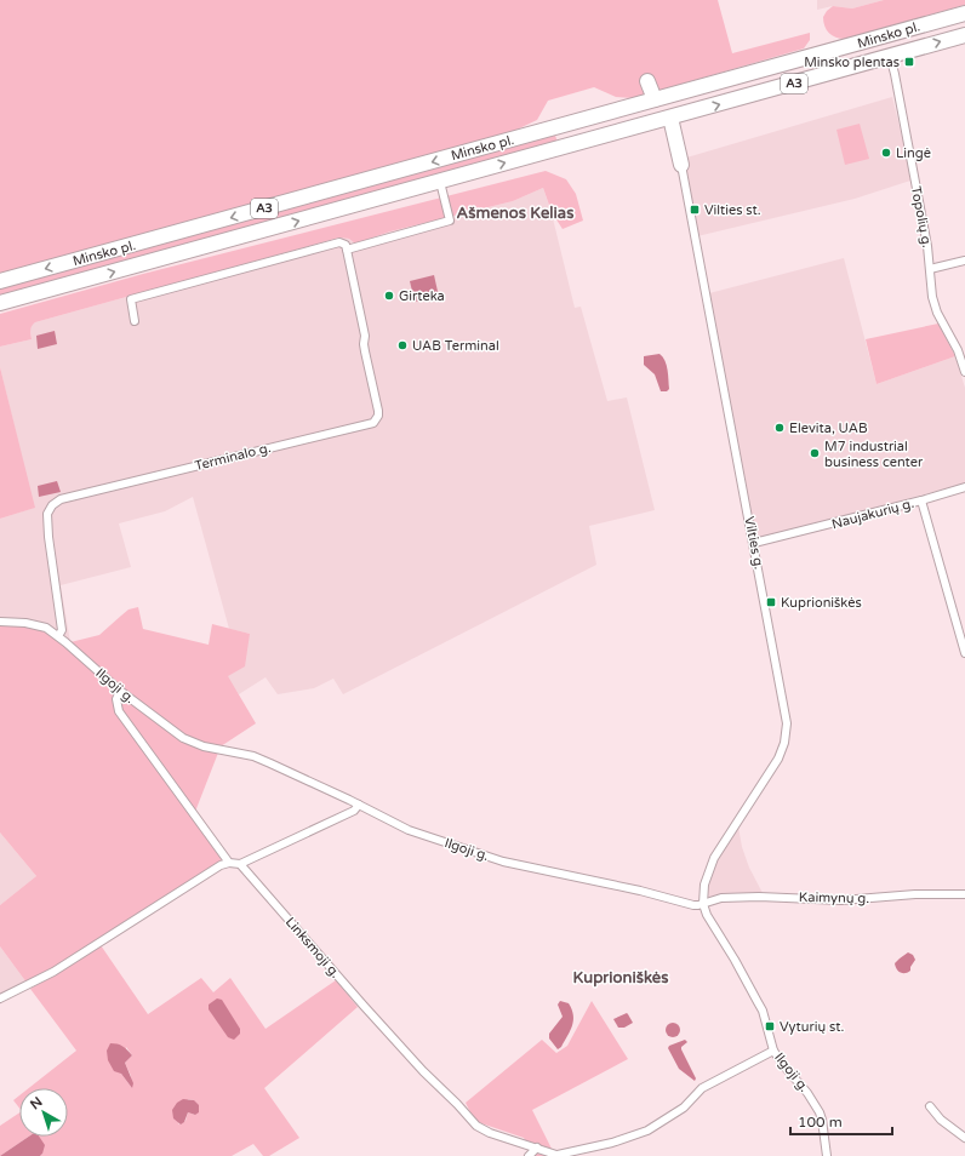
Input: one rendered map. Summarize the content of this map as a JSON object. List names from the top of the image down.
{
  "streets": {
    "highway": ["Minsko pl.", "A3"],
    "street": [
      "Topolių g.",
      "Terminalo g.",
      "Naujakurių g.",
      "Vilties g.",
      "Ilgoji g.",
      "Kaimynų g.",
      "Linksmoji g."
    ]
  },
  "crossings": [
    ["Minsko pl.", "Topolių g."],
    ["Terminalo g.", "Ilgoji g."],
    ["Naujakurių g.", "Vilties g."],
    ["Vilties g.", "Ilgoji g."],
    ["Vilties g.", "Kaimynų g."],
    ["Ilgoji g.", "Kaimynų g."]
  ],
  "districts": ["Ašmenos Kelias", "Kuprioniškės"],
  "places": {
    "transit": [
      "Minsko plentas",
      "Vilties st.",
      "Kuprioniškės",
      "Vyturių st."
    ],
    "other": [
      "Lingė",
      "Girteka",
      "UAB Terminal",
      "Elevita, UAB",
      "M7 industrial business center"
    ]
  },
  "scale_bar": "100 m",
  "north": "top left"
}
